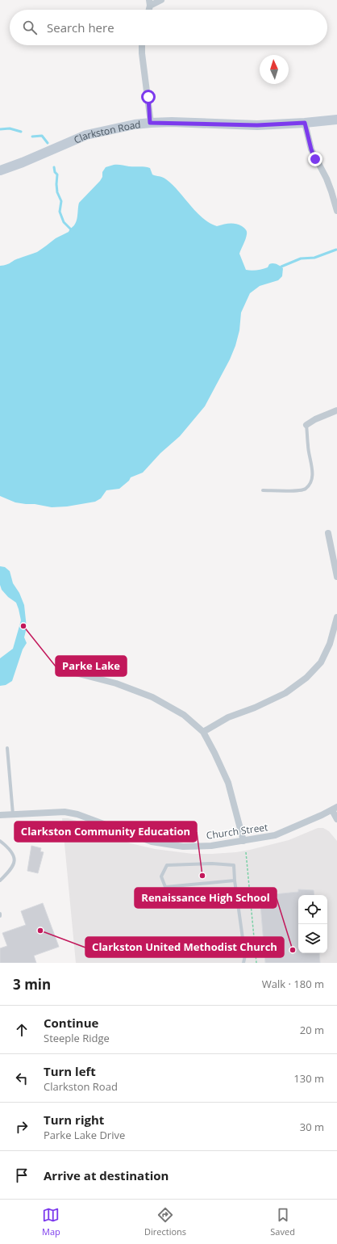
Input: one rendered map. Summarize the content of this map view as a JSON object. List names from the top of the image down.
{
  "streets": {
    "street": ["Clarkston Road", "Church Street"]
  },
  "places": [
    "Parke Lake",
    "Clarkston Community Education",
    "Clarkston United Methodist Church",
    "Renaissance High School"
  ],
  "north": "top",
  "page": {
    "search": "Search here",
    "heading": ["3 min", "Walk · 180 m"],
    "list": [
      ["Continue", "Steeple Ridge", "20 m"],
      ["Turn left", "Clarkston Road", "130 m"],
      ["Turn right", "Parke Lake Drive", "30 m"],
      "Arrive at destination"
    ],
    "nav": ["Map", "Directions", "Saved"]
  }
}
